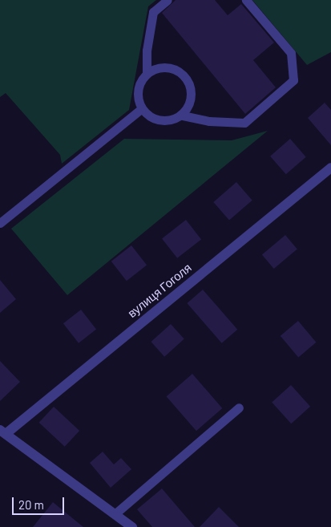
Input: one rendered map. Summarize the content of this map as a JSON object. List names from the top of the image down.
{
  "streets": {
    "street": ["вулиця Гоголя"]
  },
  "scale_bar": "20 m"
}
